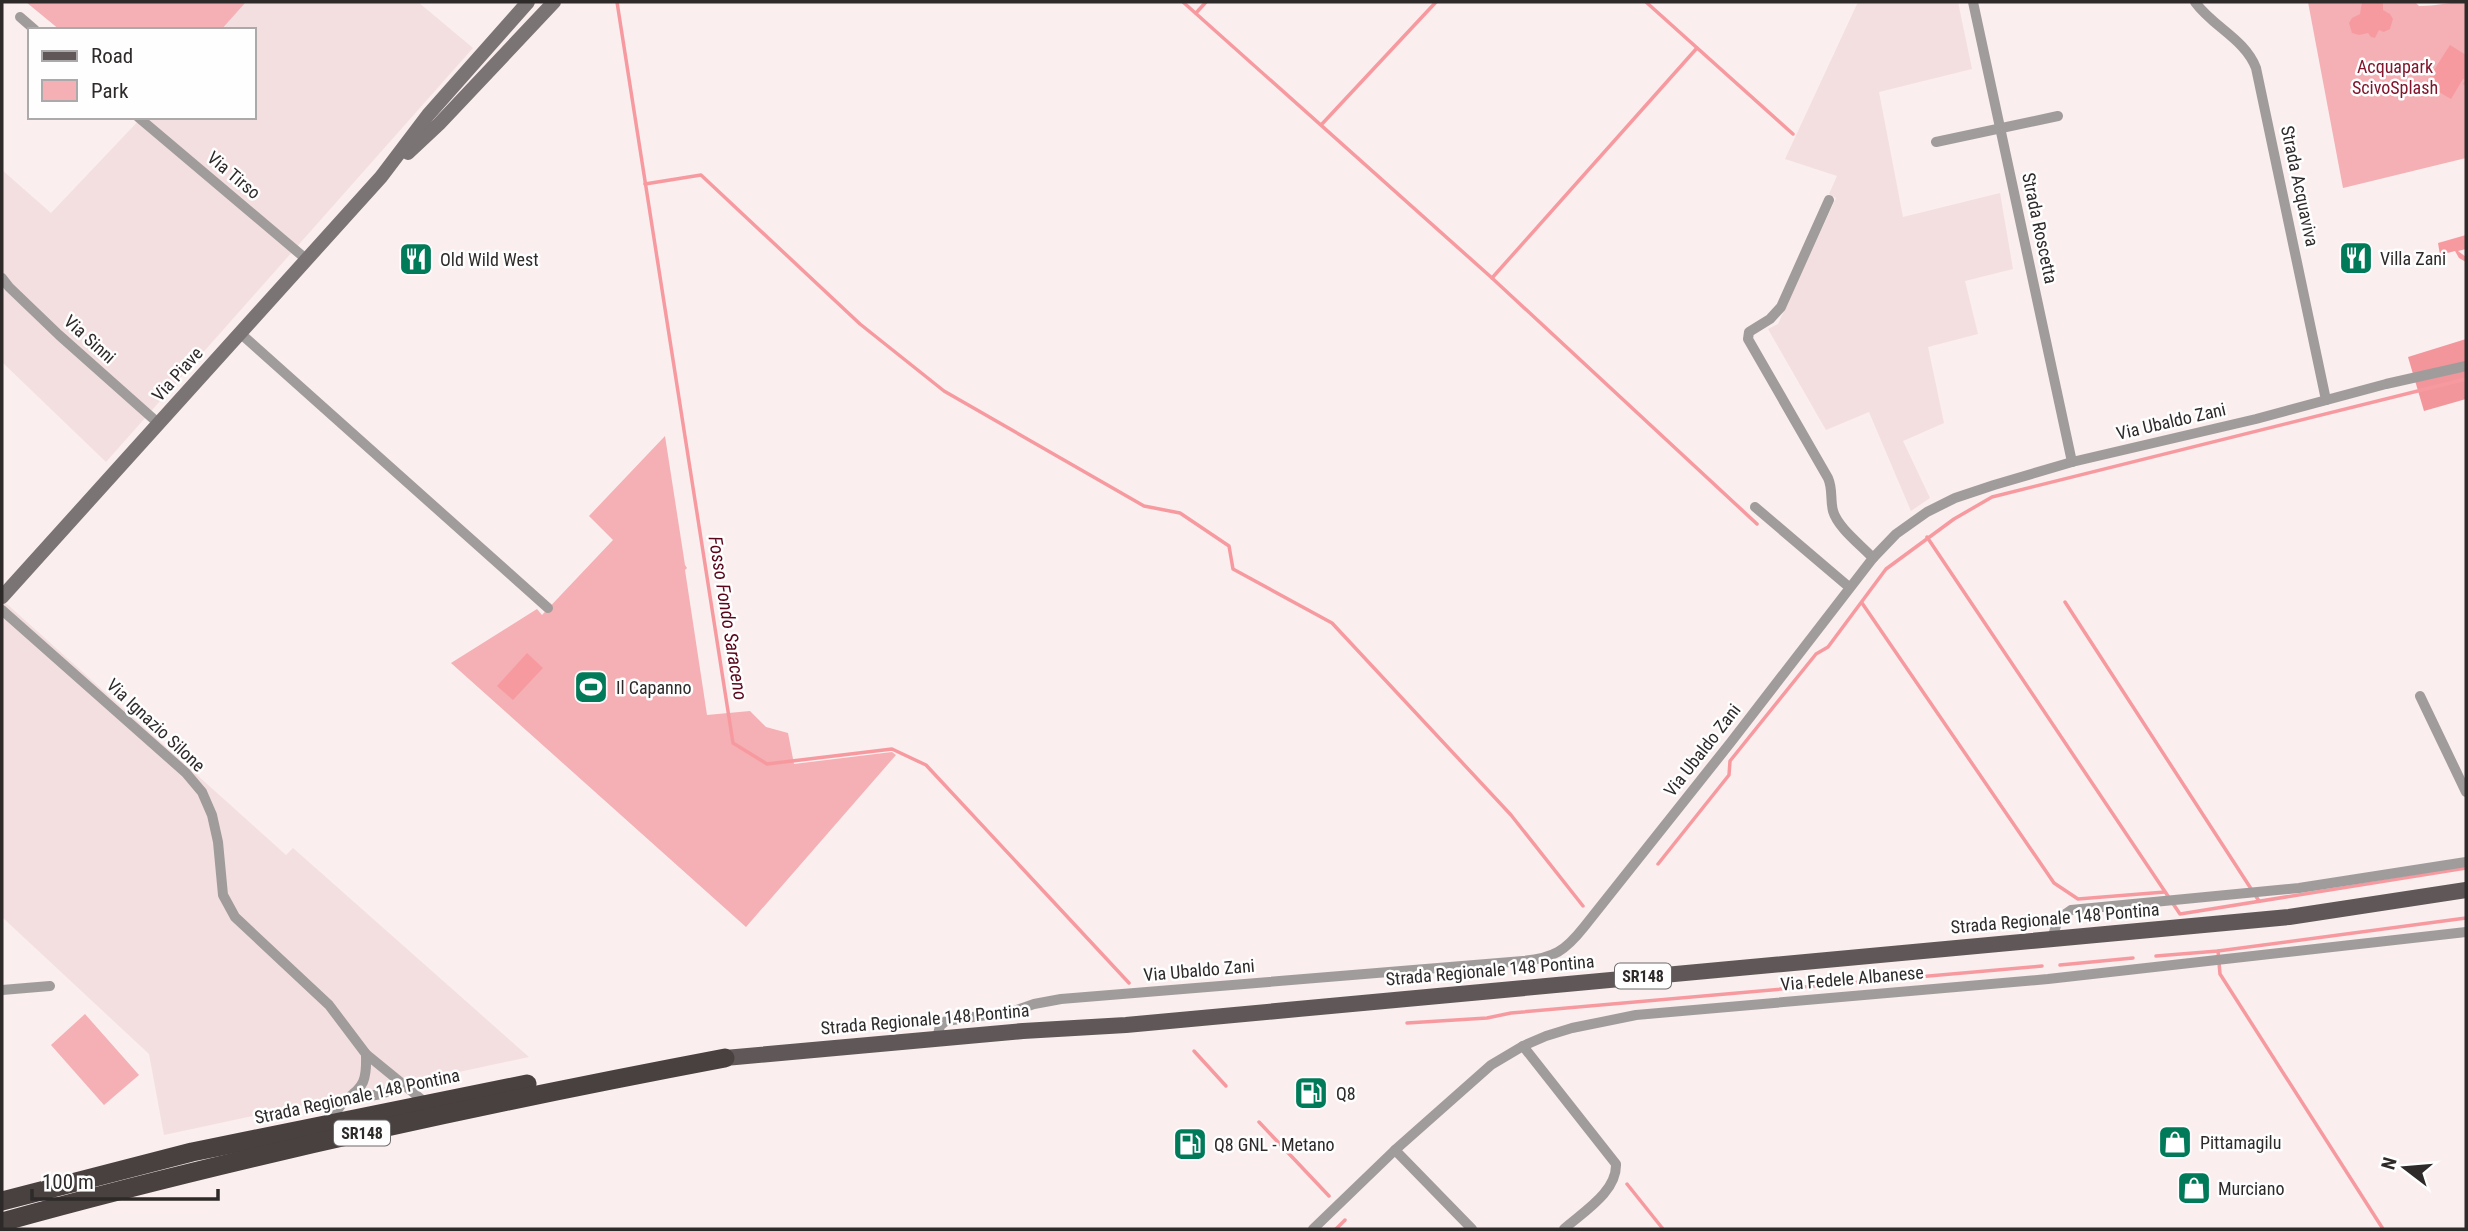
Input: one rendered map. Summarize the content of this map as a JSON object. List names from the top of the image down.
{
  "streets": {
    "highway": ["Strada Regionale 148 Pontina", "SR148"],
    "main road": ["Via Piave"],
    "street": [
      "Via Tirso",
      "Strada Acquaviva",
      "Strada Roscetta",
      "Via Sinni",
      "Via Ubaldo Zani",
      "Via Ignazio Silone",
      "Via Fedele Albanese"
    ]
  },
  "crossings": [
    ["Via Tirso", "Via Piave"],
    ["Strada Acquaviva", "Via Ubaldo Zani"],
    ["Strada Roscetta", "Via Ubaldo Zani"],
    ["Via Sinni", "Via Piave"],
    ["Via Ubaldo Zani", "Strada Regionale 148 Pontina"],
    ["Via Ignazio Silone", "Strada Regionale 148 Pontina"]
  ],
  "water": ["Fosso Fondo Saraceno"],
  "parks": ["Acquapark ScivoSplash"],
  "places": {
    "restaurant": ["Villa Zani", "Old Wild West"],
    "sports": ["Il Capanno"],
    "fuel station": ["Q8", "Q8 GNL - Metano"],
    "shop": ["Pittamagilu", "Murciano"]
  },
  "legend": ["Road", "Park"],
  "scale_bar": "100 m",
  "north": "left"
}
